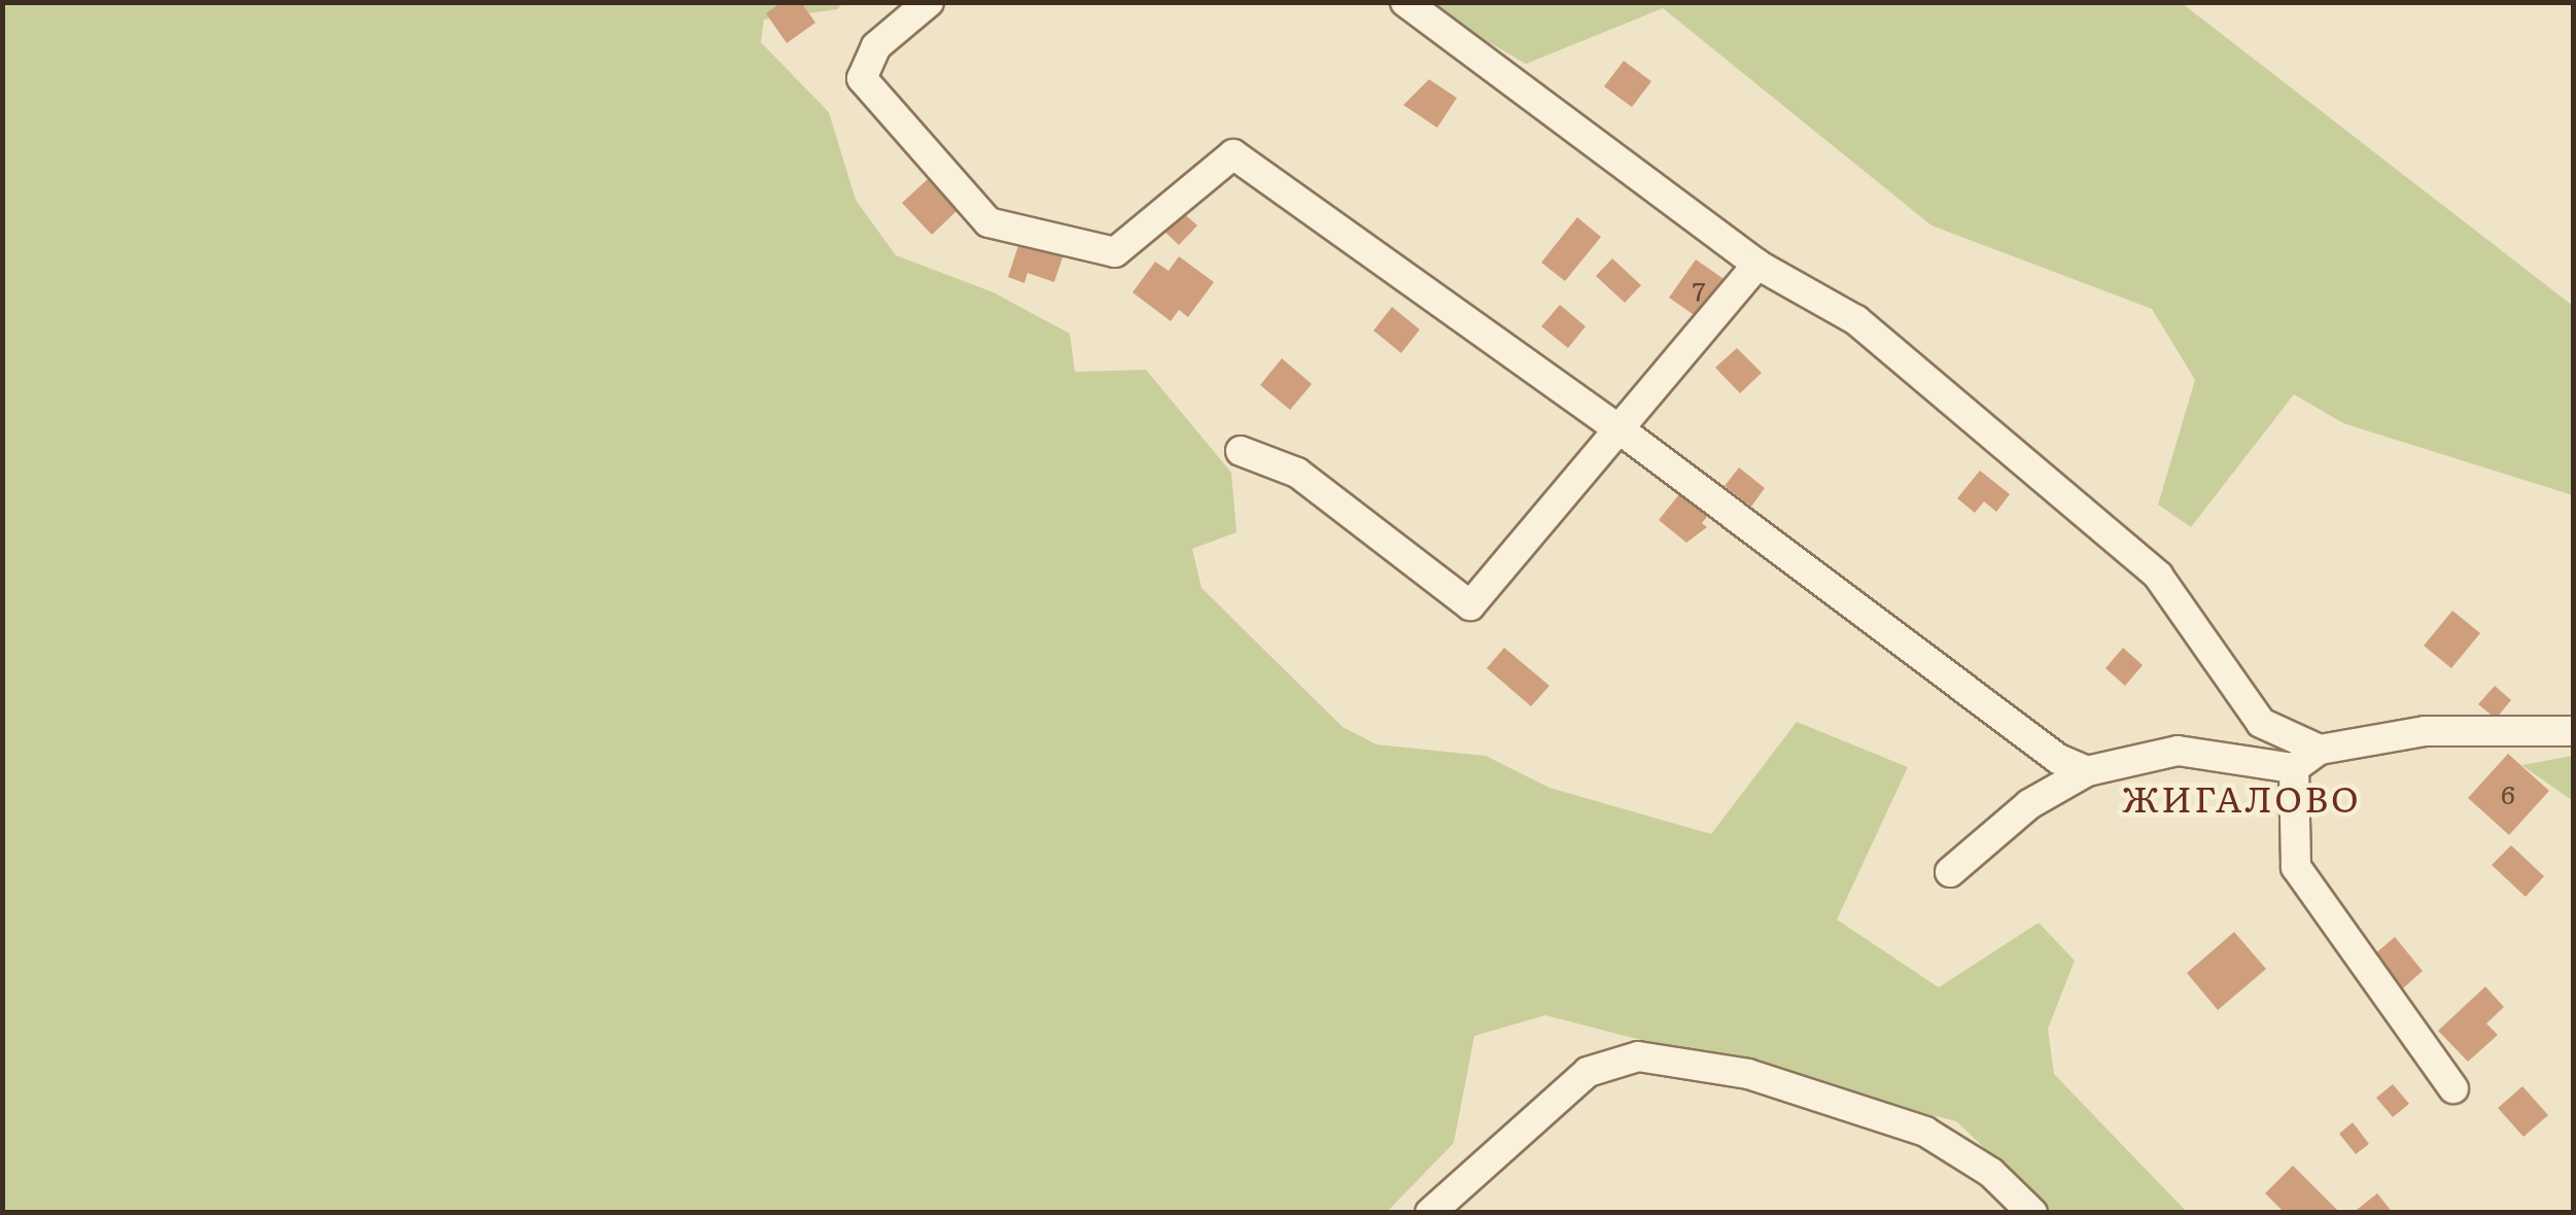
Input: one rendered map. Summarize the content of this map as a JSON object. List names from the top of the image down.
{
  "districts": ["ЖИГАЛОВО"],
  "house_numbers": ["7", "6"]
}
